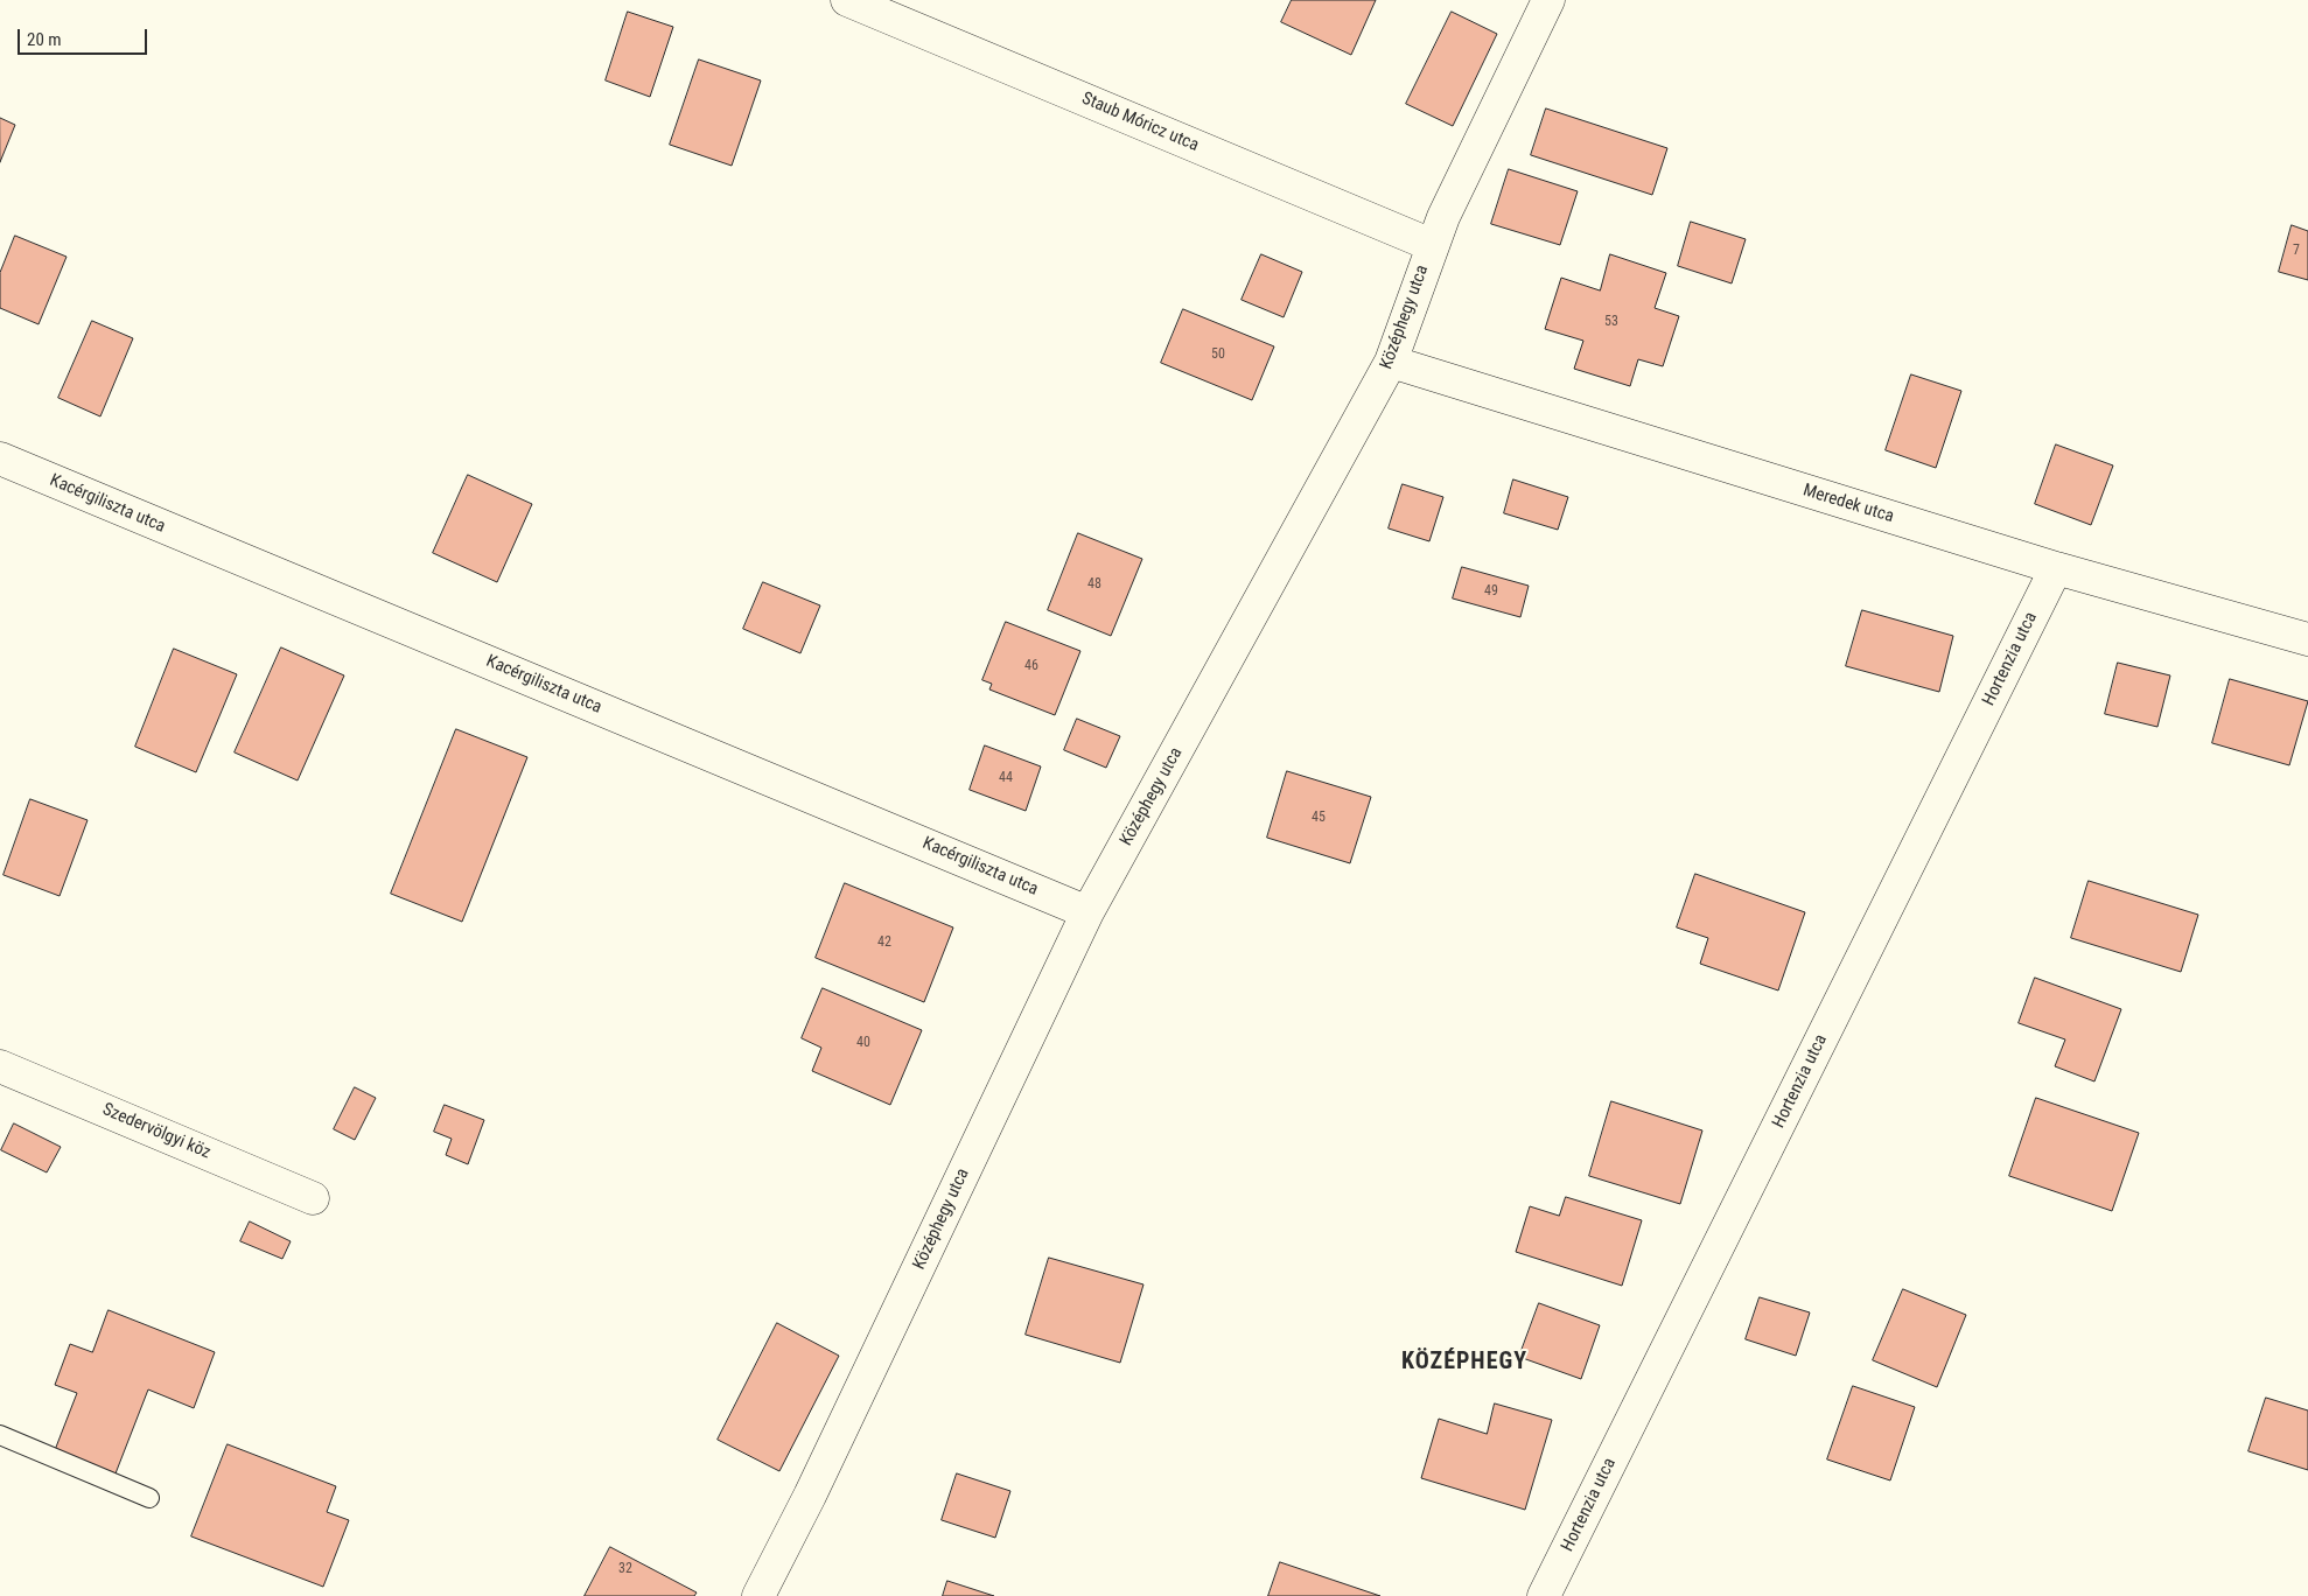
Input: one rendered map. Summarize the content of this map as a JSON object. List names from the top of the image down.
{
  "streets": {
    "street": [
      "Staub Móricz utca",
      "Középhegy utca",
      "Kacérgiliszta utca",
      "Meredek utca",
      "Hortenzia utca",
      "Szedervölgyi köz"
    ]
  },
  "crossings": [
    ["Staub Móricz utca", "Középhegy utca"],
    ["Középhegy utca", "Kacérgiliszta utca"],
    ["Középhegy utca", "Meredek utca"],
    ["Meredek utca", "Hortenzia utca"]
  ],
  "districts": ["KÖZÉPHEGY"],
  "house_numbers": [
    "7",
    "53",
    "50",
    "48",
    "49",
    "46",
    "44",
    "45",
    "42",
    "40",
    "32"
  ],
  "scale_bar": "20 m"
}
